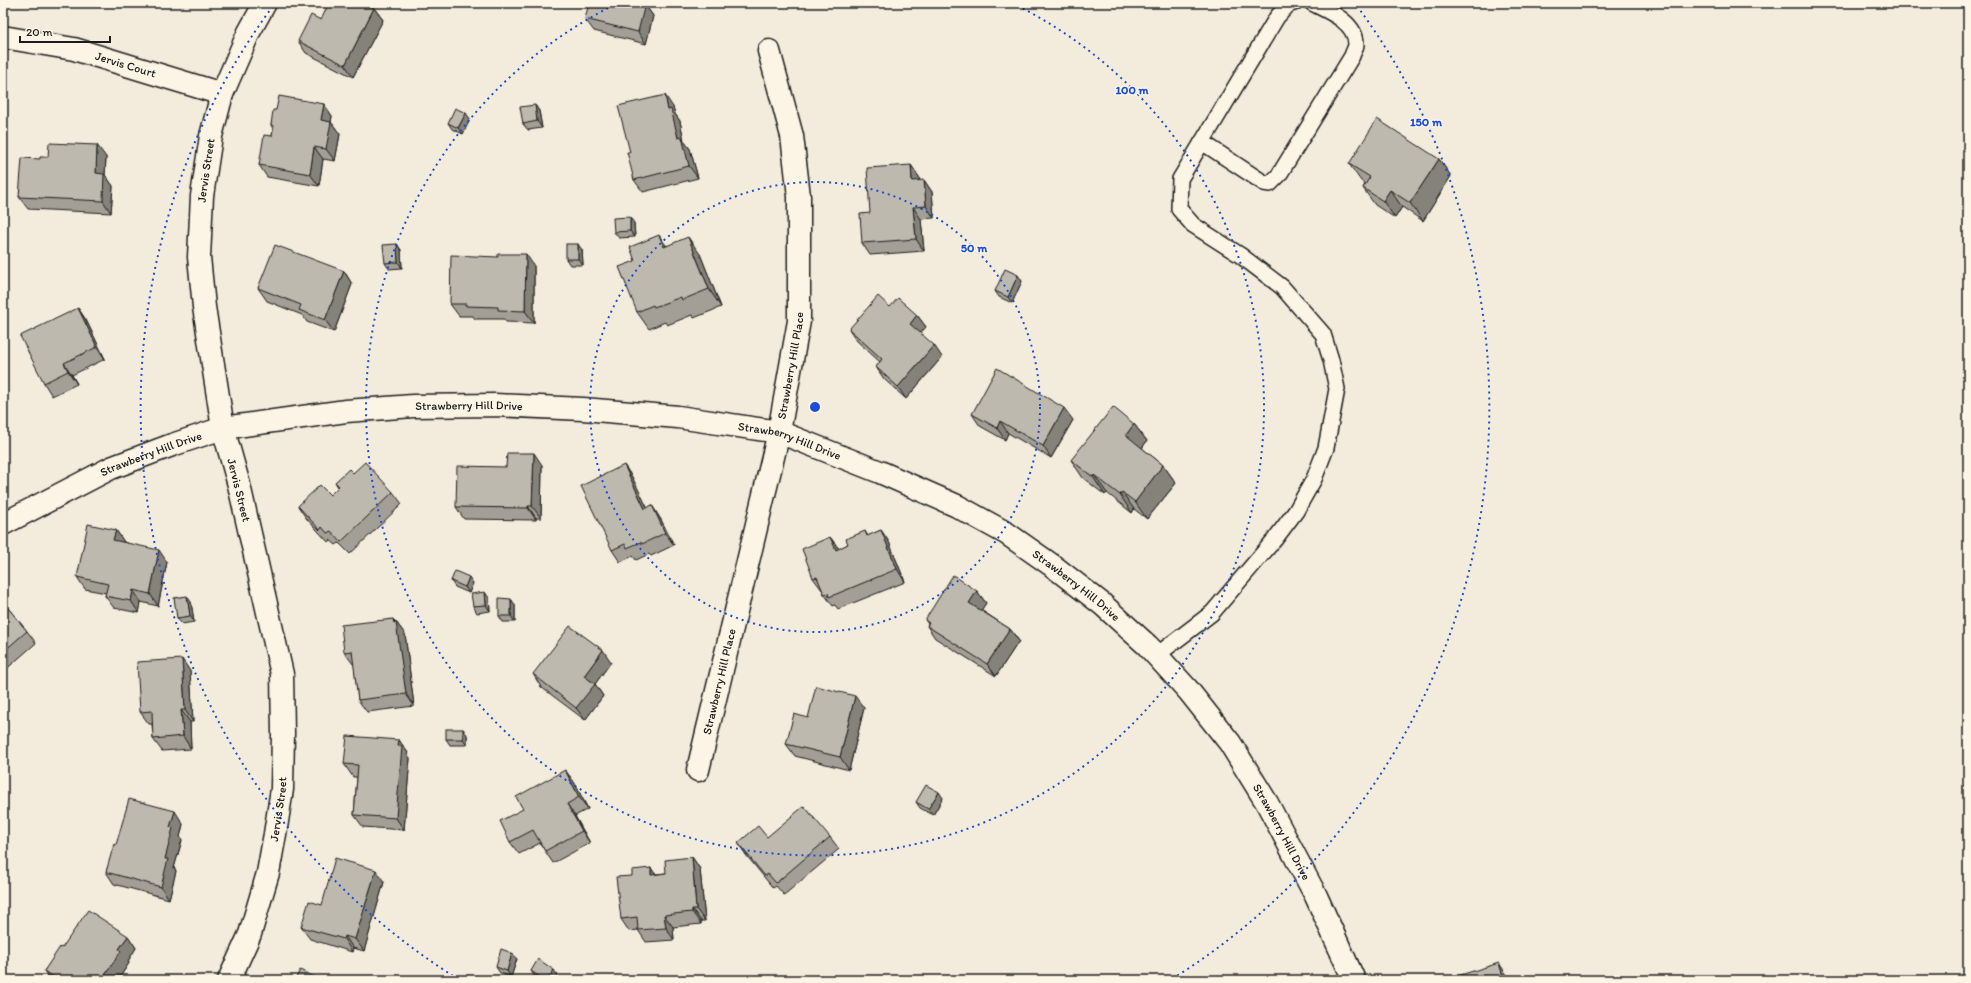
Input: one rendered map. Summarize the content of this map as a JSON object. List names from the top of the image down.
{
  "streets": {
    "street": [
      "Jervis Court",
      "Jervis Street",
      "Strawberry Hill Place",
      "Strawberry Hill Drive"
    ]
  },
  "crossings": [
    ["Jervis Court", "Jervis Street"],
    ["Jervis Street", "Strawberry Hill Drive"],
    ["Strawberry Hill Place", "Strawberry Hill Drive"]
  ],
  "scale_bar": "20 m",
  "rings": ["100 m", "150 m", "50 m"]
}
